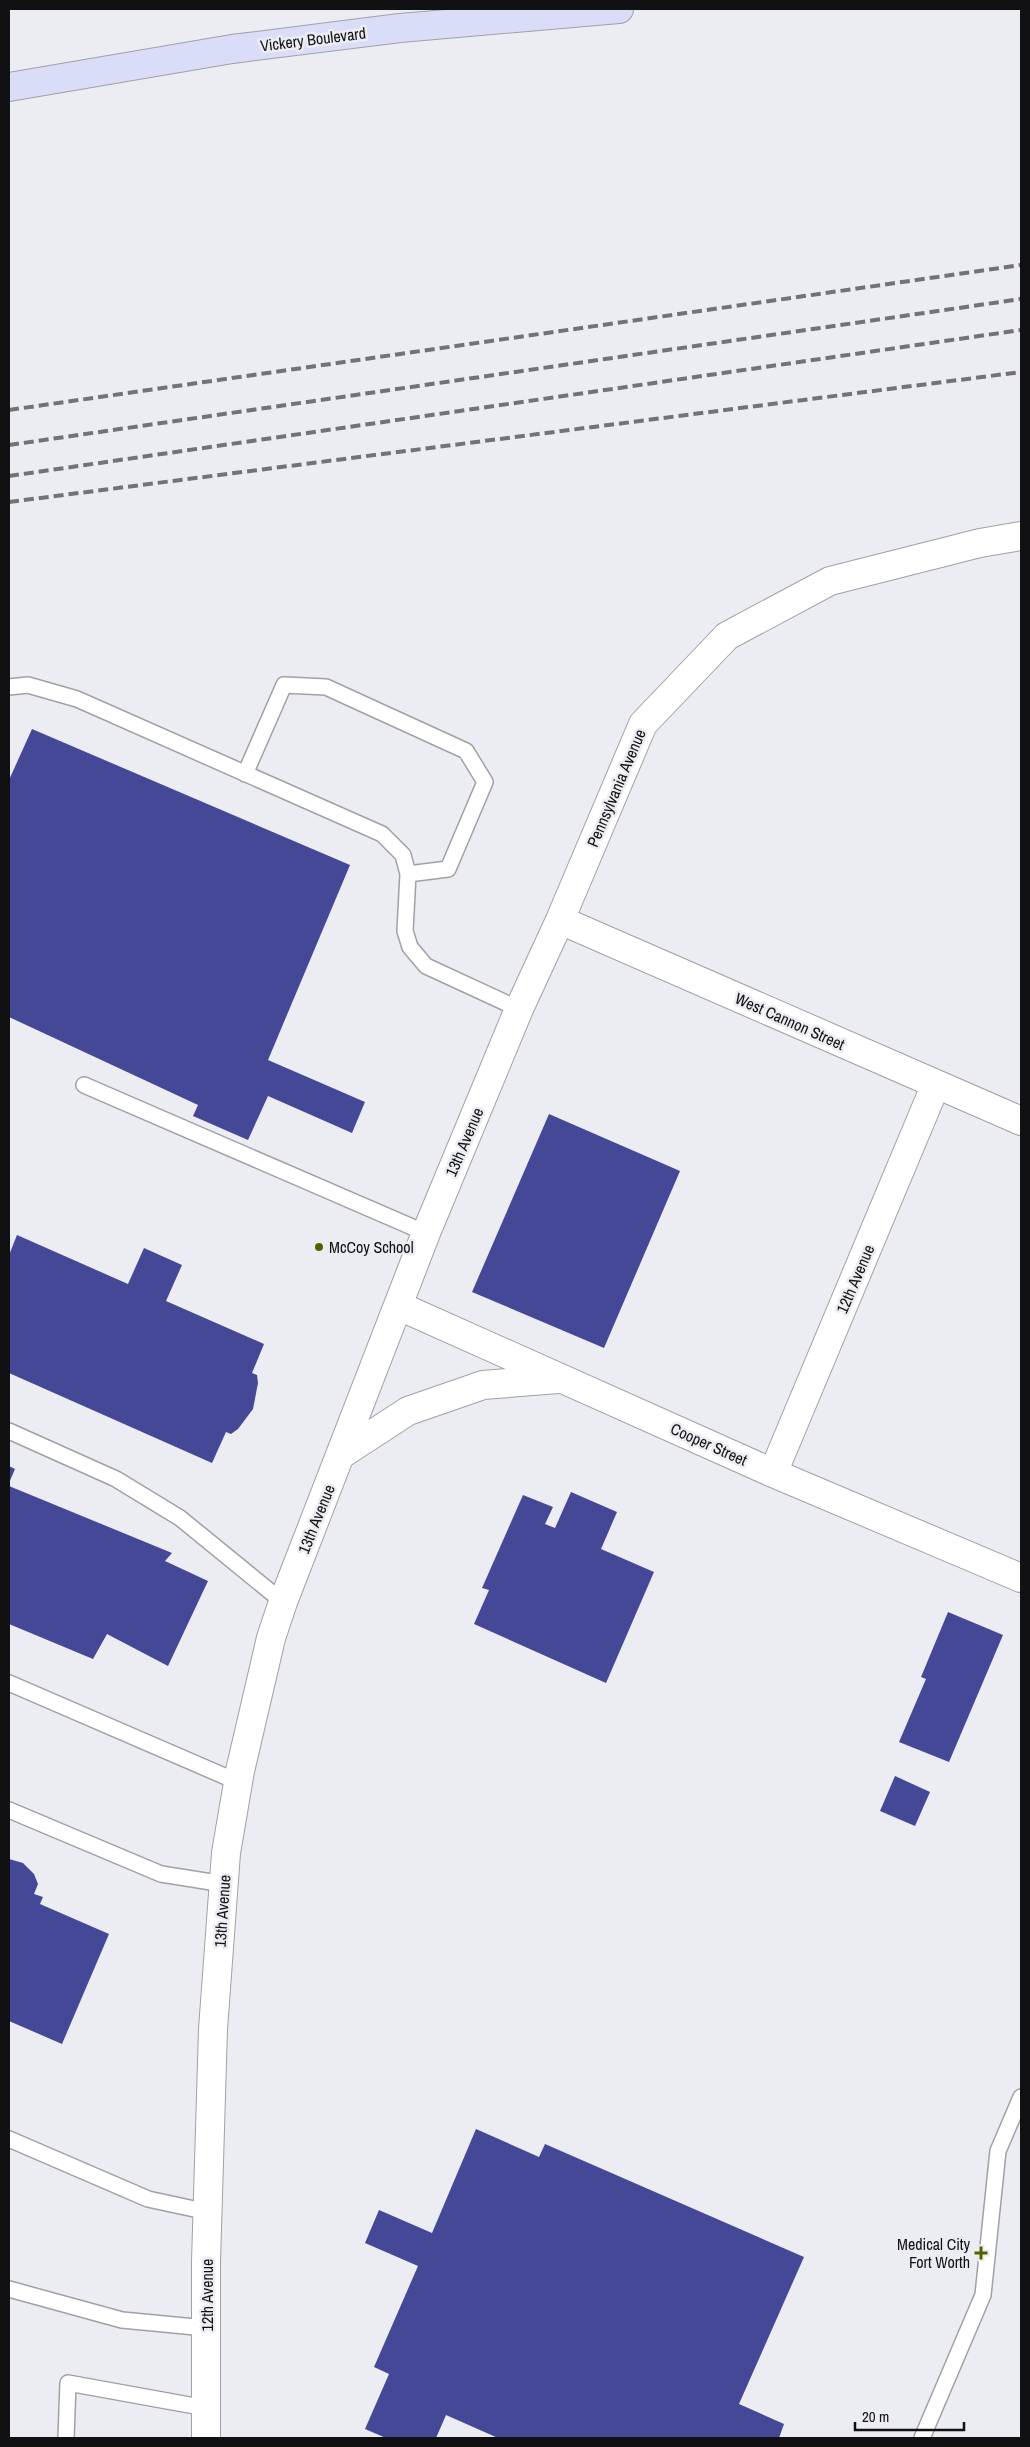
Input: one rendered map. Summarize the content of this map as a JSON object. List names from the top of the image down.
{
  "streets": {
    "main road": ["Vickery Boulevard"],
    "street": [
      "Pennsylvania Avenue",
      "West Cannon Street",
      "13th Avenue",
      "12th Avenue",
      "Cooper Street"
    ]
  },
  "crossings": [
    ["Pennsylvania Avenue", "West Cannon Street"],
    ["Pennsylvania Avenue", "13th Avenue"],
    ["West Cannon Street", "13th Avenue"],
    ["West Cannon Street", "12th Avenue"],
    ["13th Avenue", "12th Avenue"],
    ["13th Avenue", "Cooper Street"],
    ["12th Avenue", "Cooper Street"]
  ],
  "places": {
    "other": ["McCoy School"],
    "health": ["Medical City Fort Worth"]
  },
  "scale_bar": "20 m"
}
